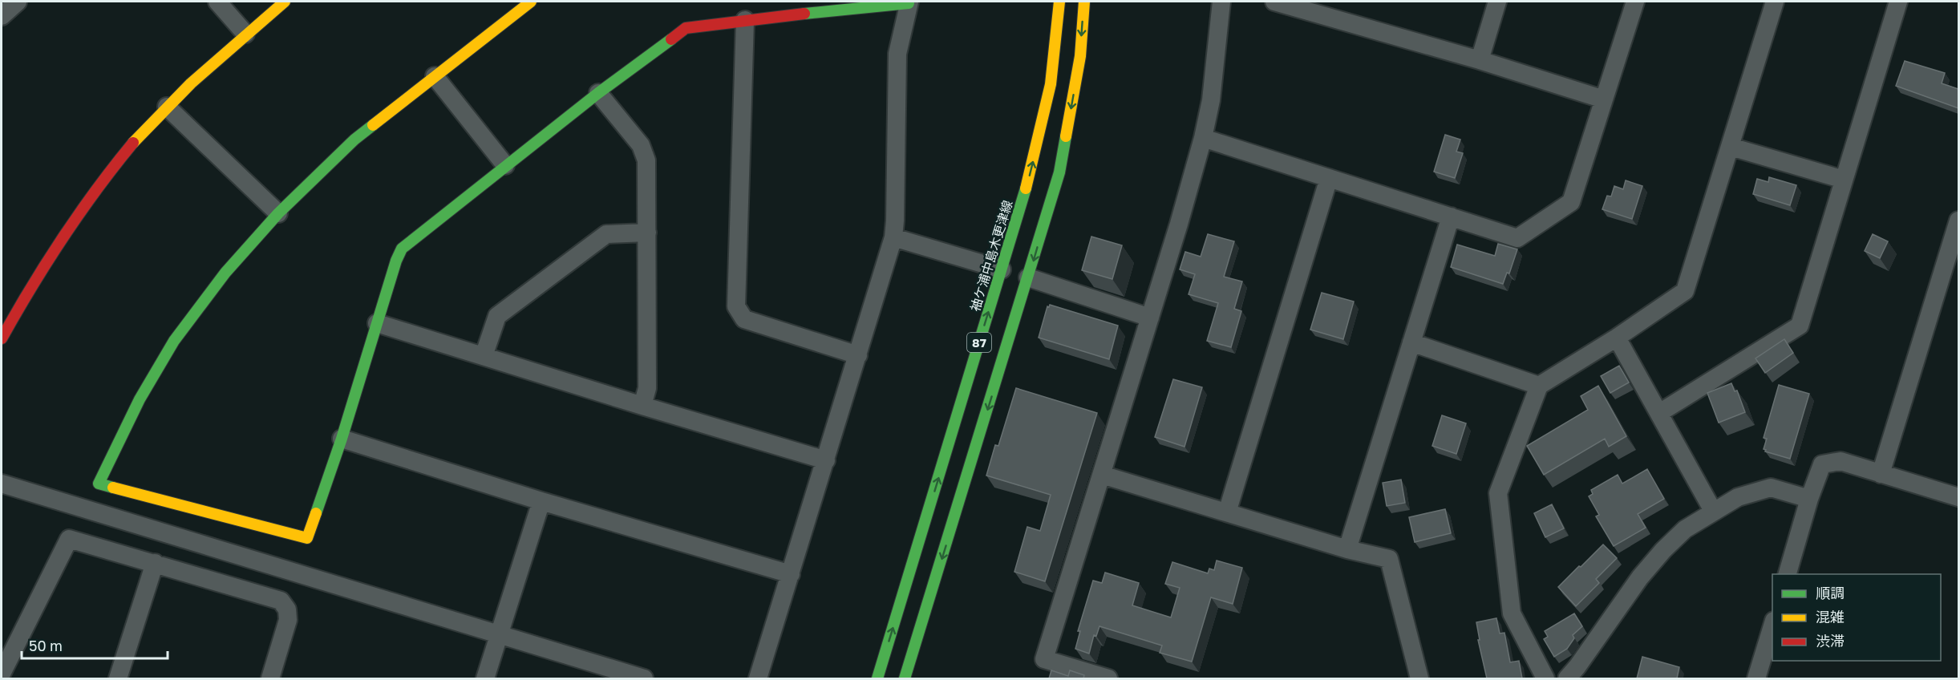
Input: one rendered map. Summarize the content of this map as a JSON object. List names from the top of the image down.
{
  "streets": {
    "street": ["袖ケ浦中島木更津線", "87"]
  },
  "legend": ["順調", "混雑", "渋滞"],
  "scale_bar": "50 m"
}
